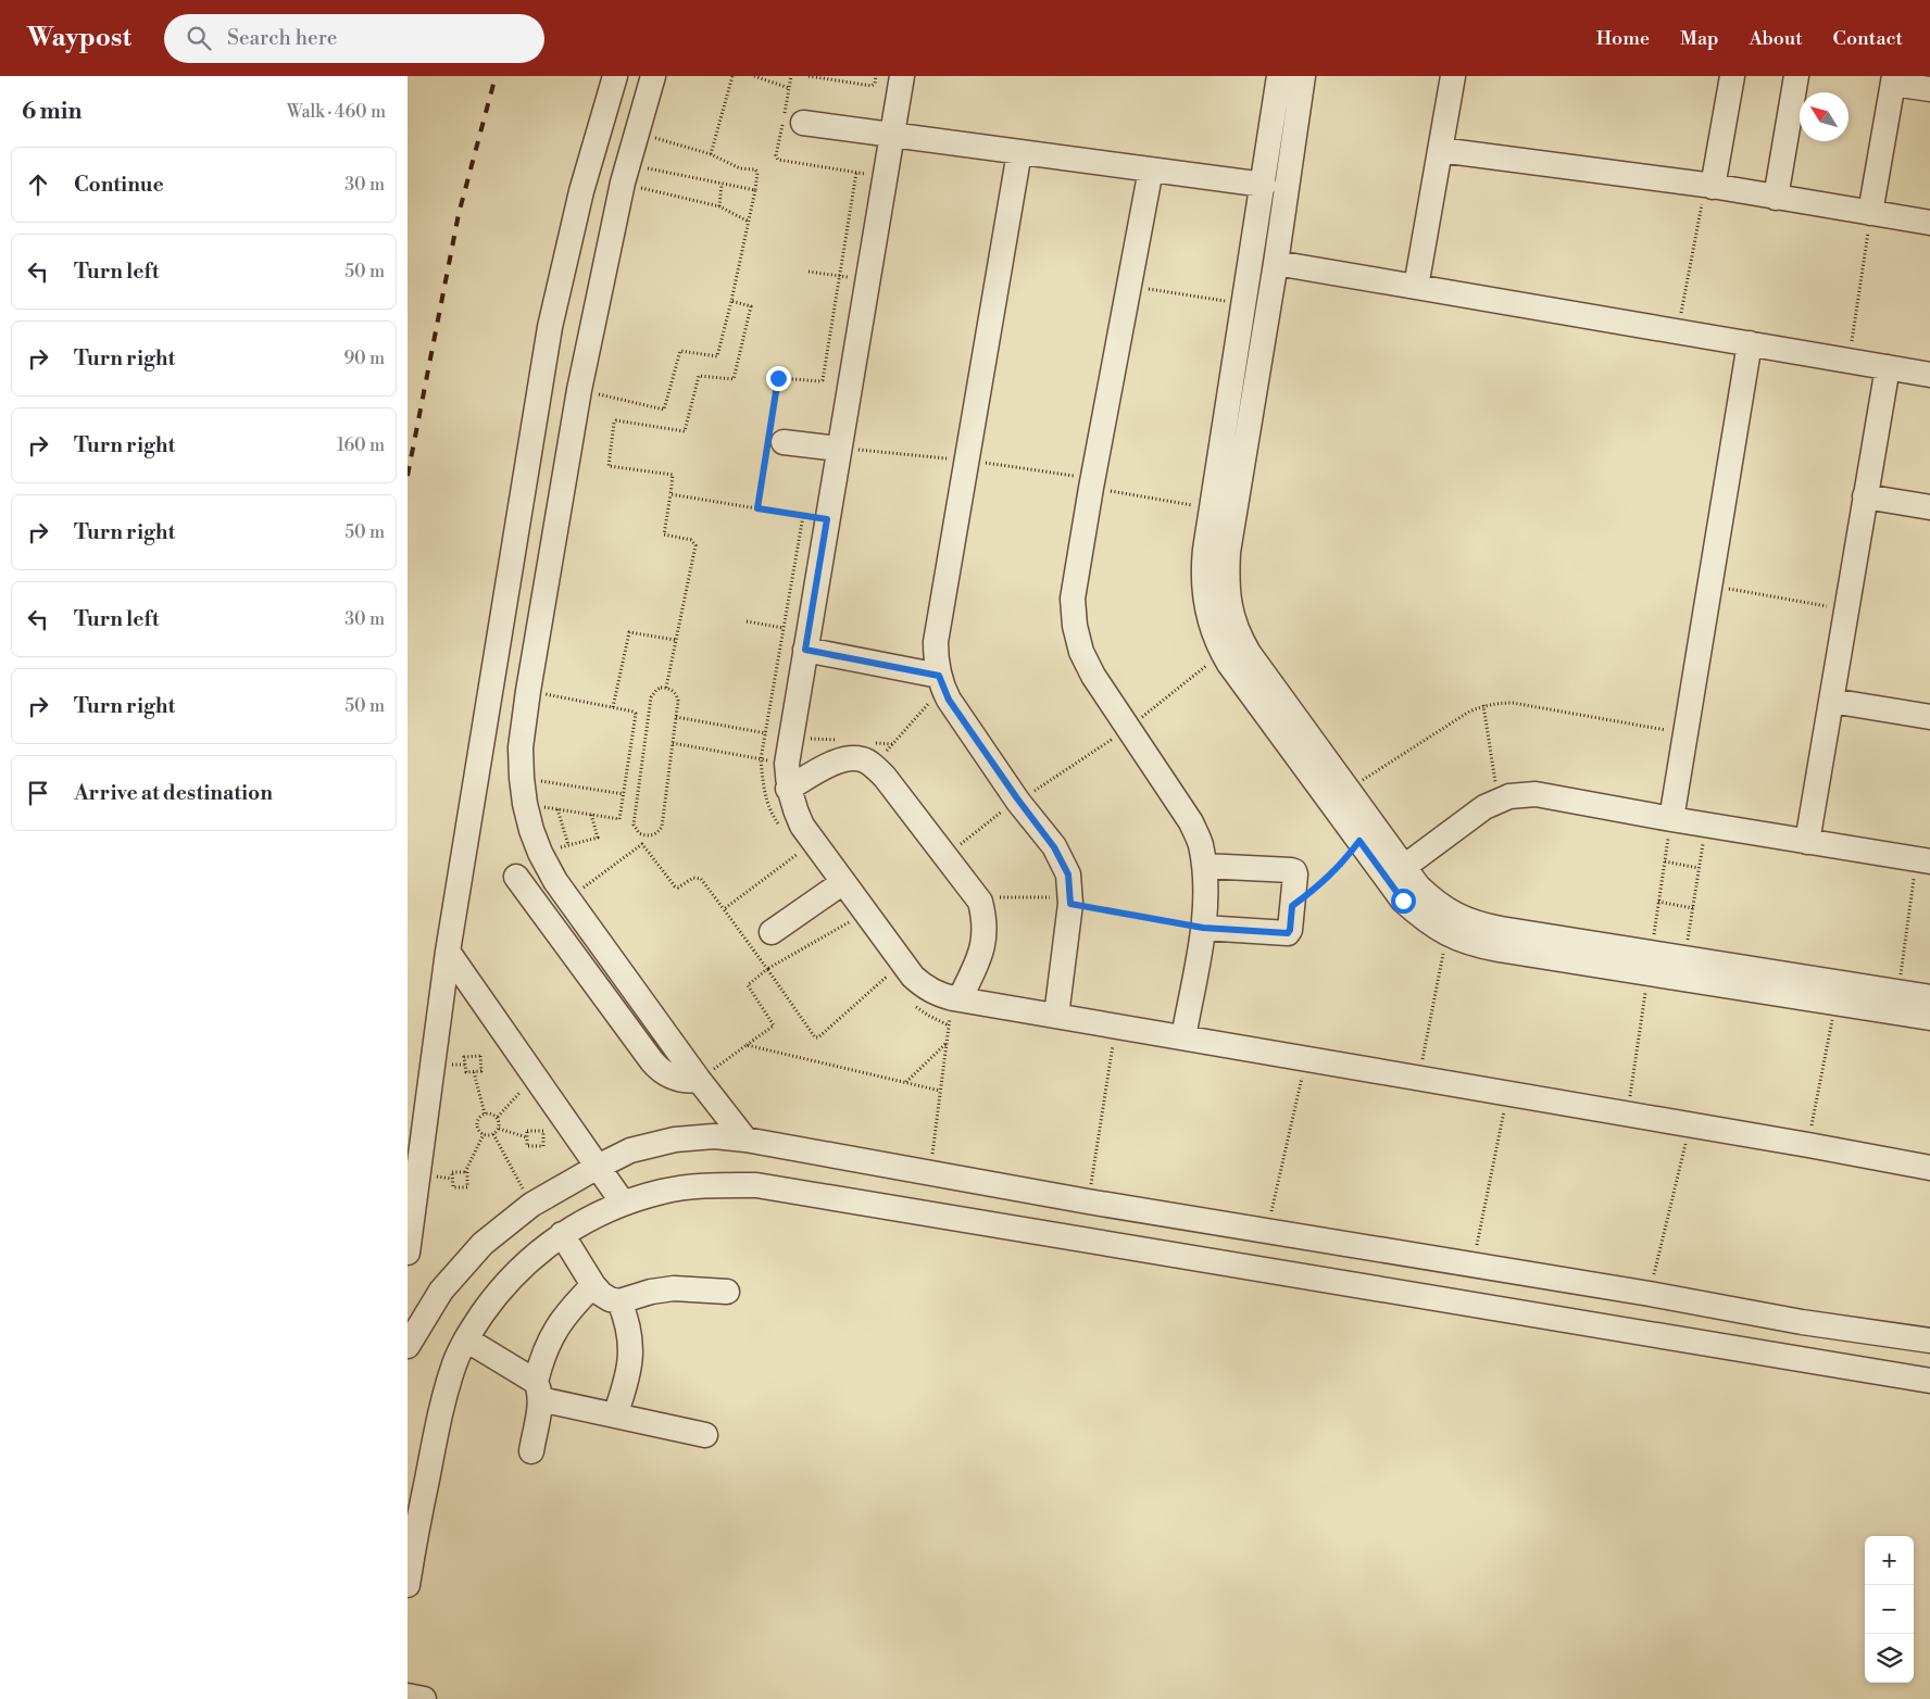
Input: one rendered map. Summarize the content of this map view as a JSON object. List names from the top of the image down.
{
  "north": "top left",
  "page": {
    "header": "Waypost",
    "search": "Search here",
    "nav": [
      "Home",
      "Map",
      "About",
      "Contact"
    ],
    "heading": ["6 min", "Walk · 460 m"],
    "list": [
      ["Continue", "30 m"],
      ["Turn left", "50 m"],
      ["Turn right", "90 m"],
      ["Turn right", "160 m"],
      ["Turn right", "50 m"],
      ["Turn left", "30 m"],
      ["Turn right", "50 m"],
      "Arrive at destination"
    ],
    "map_buttons": ["+", "−"]
  }
}
